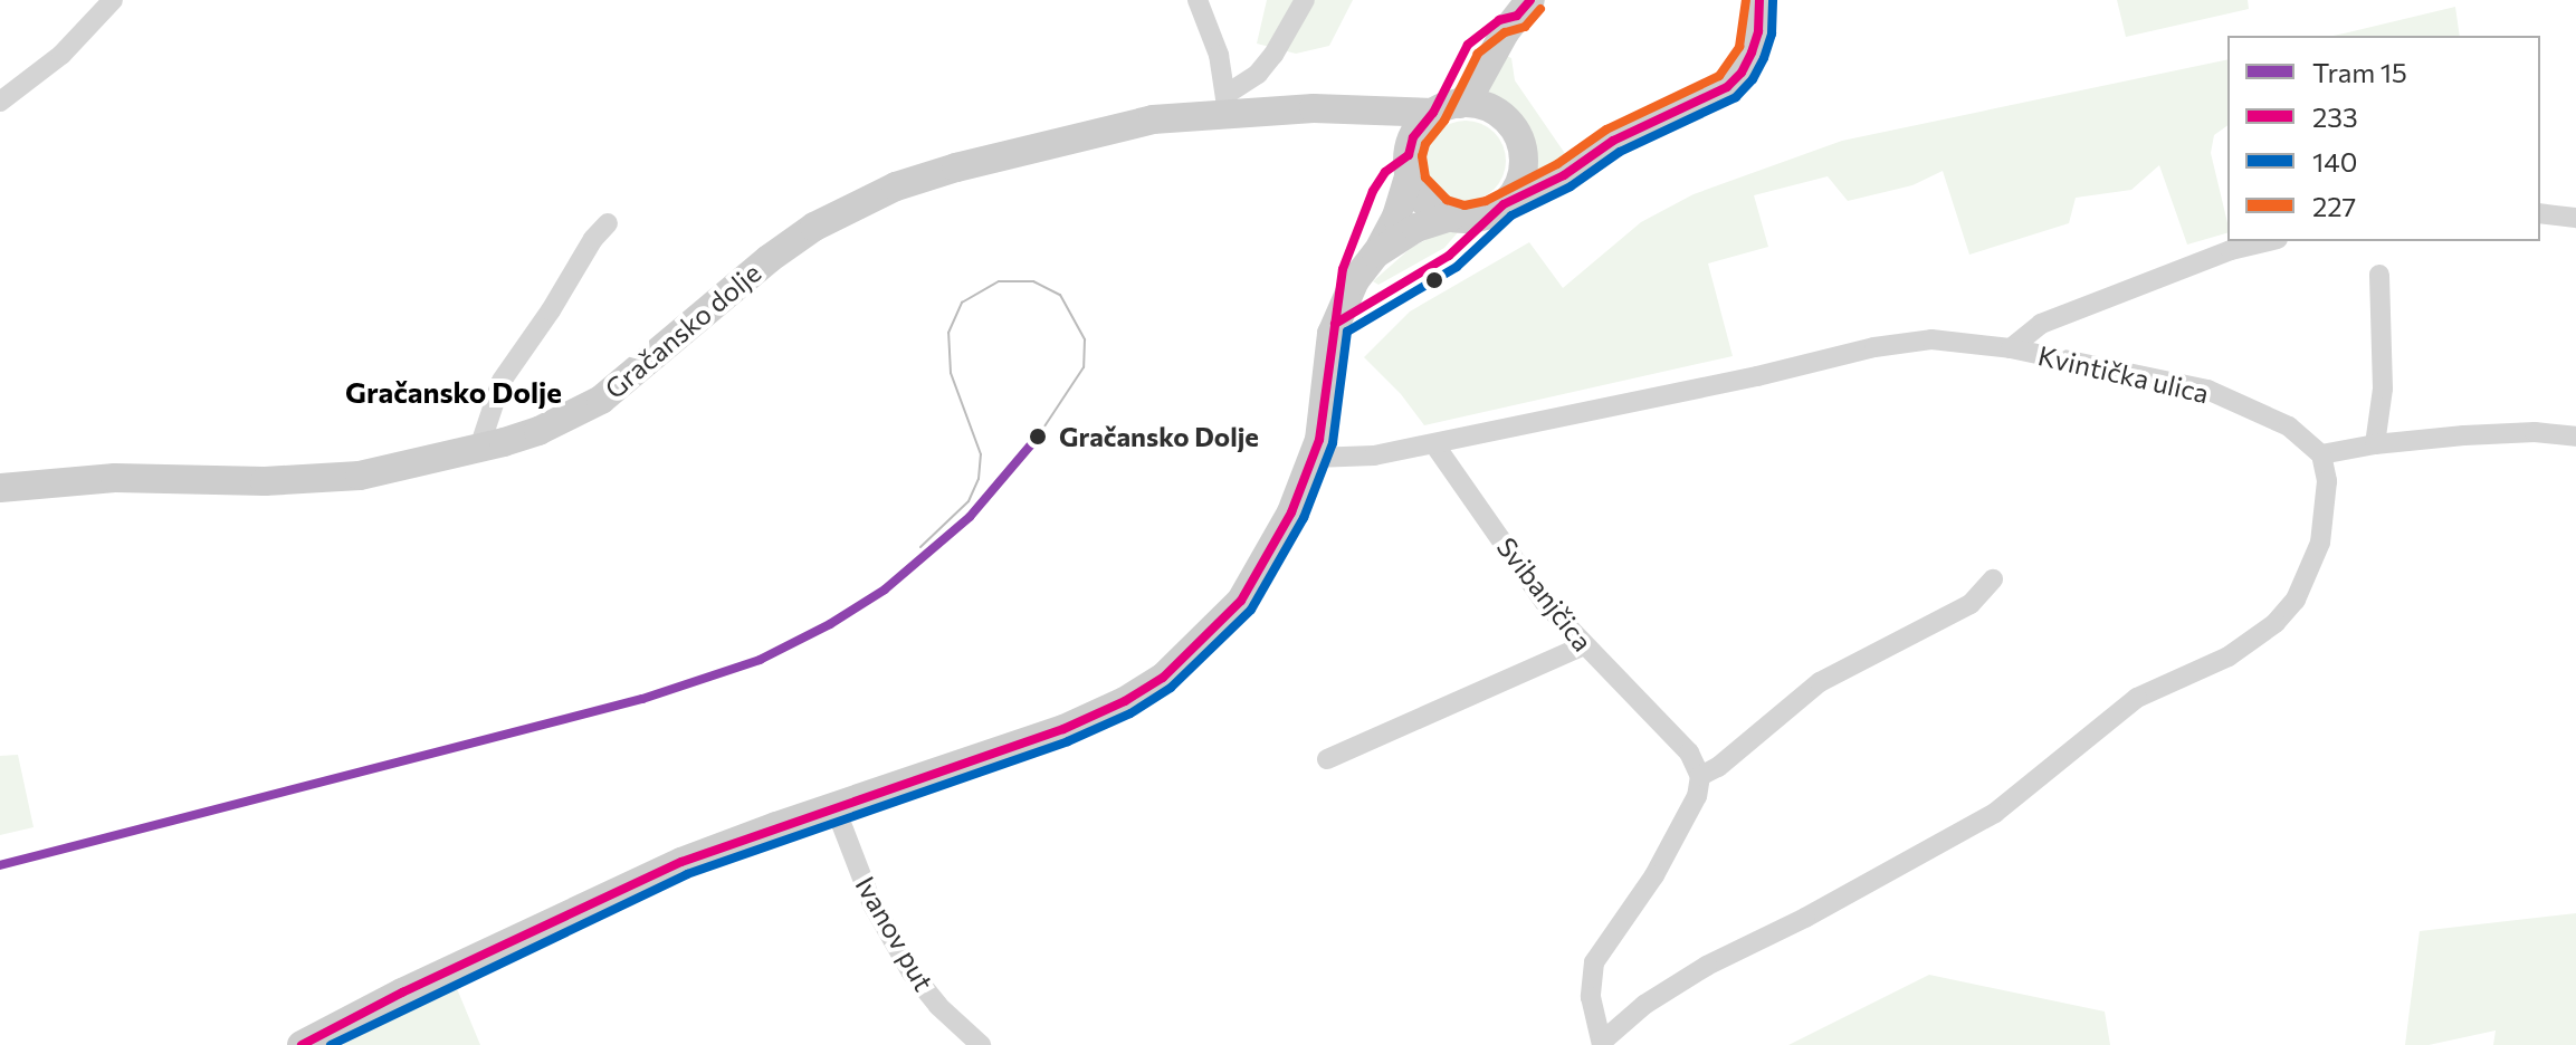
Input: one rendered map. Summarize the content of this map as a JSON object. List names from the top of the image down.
{
  "streets": {
    "main road": ["Gračansko dolje"],
    "street": ["Kvintička ulica", "Svibanjčica", "Ivanov put"]
  },
  "crossings": [
    ["Kvintička ulica", "Svibanjčica"]
  ],
  "districts": ["Gračansko Dolje"],
  "places": ["Gračansko Dolje"],
  "lines": [
    "transit line 233",
    "transit line 140",
    "transit line 227",
    "tram line 15"
  ],
  "legend": [
    "Tram 15",
    "233",
    "140",
    "227"
  ]
}
